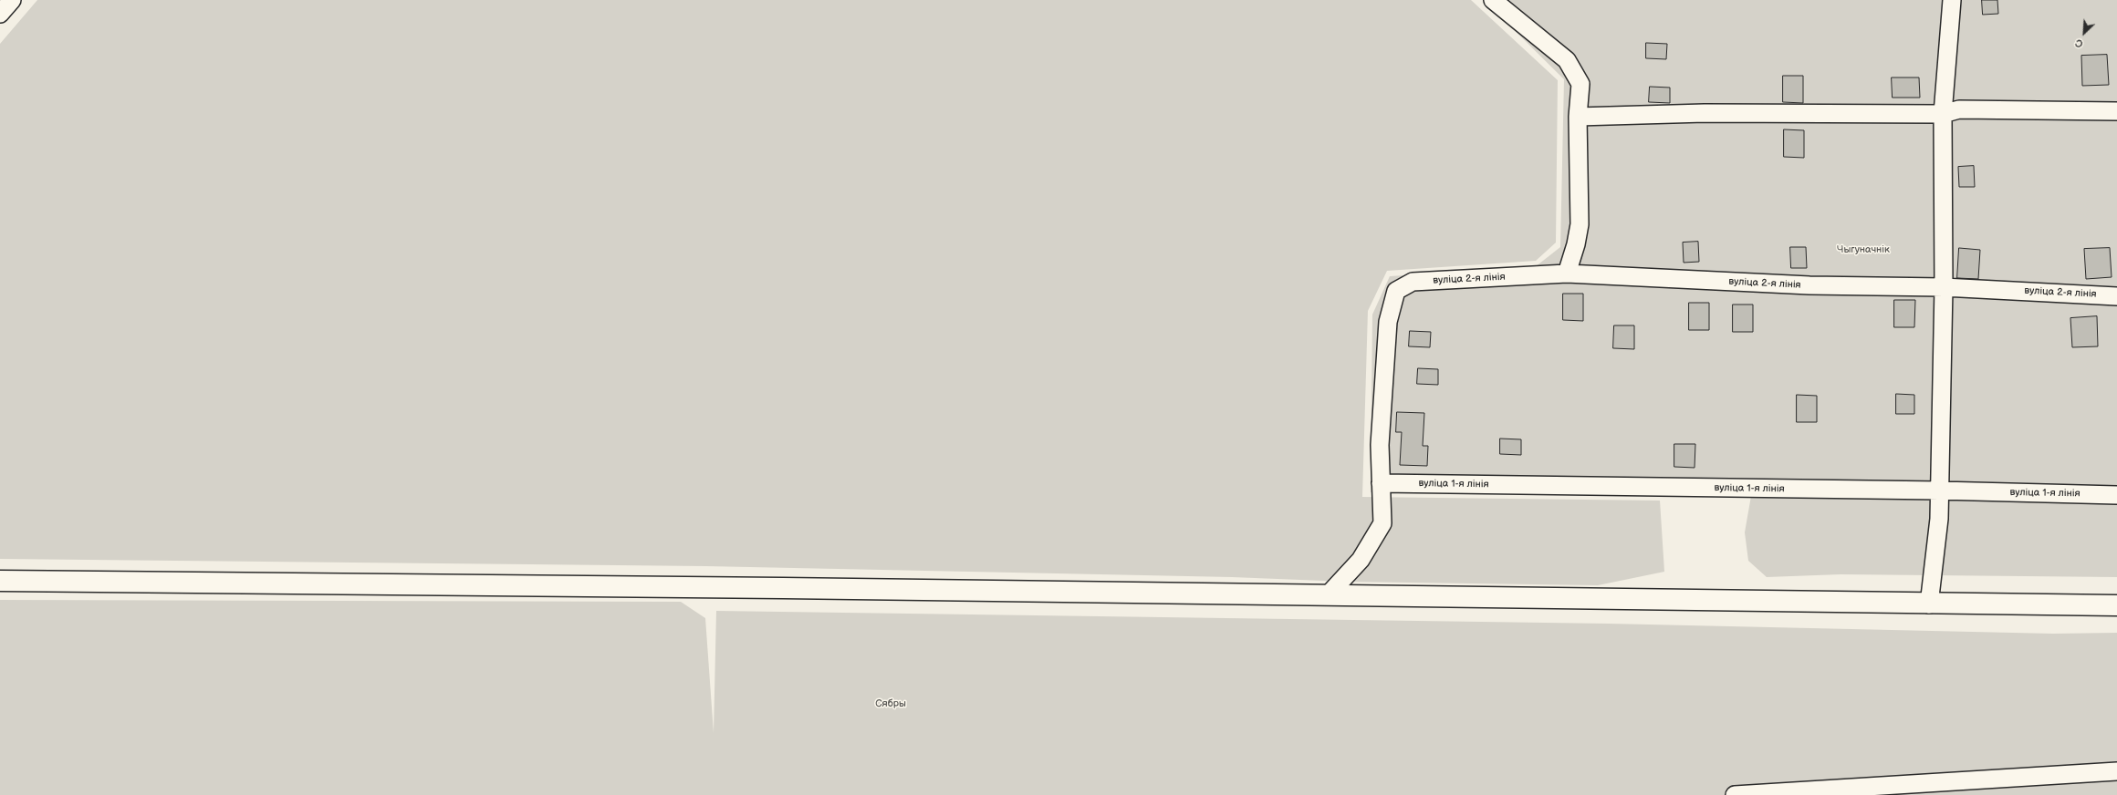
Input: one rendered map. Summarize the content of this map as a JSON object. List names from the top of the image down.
{
  "streets": {
    "street": ["вуліца 2-я лінія", "вуліца 1-я лінія"]
  },
  "crossings": [
    ["вуліца 2-я лінія", "вуліца 1-я лінія"]
  ],
  "parks": ["Чыгуначнік", "Сябры"],
  "north": "bottom left"
}
